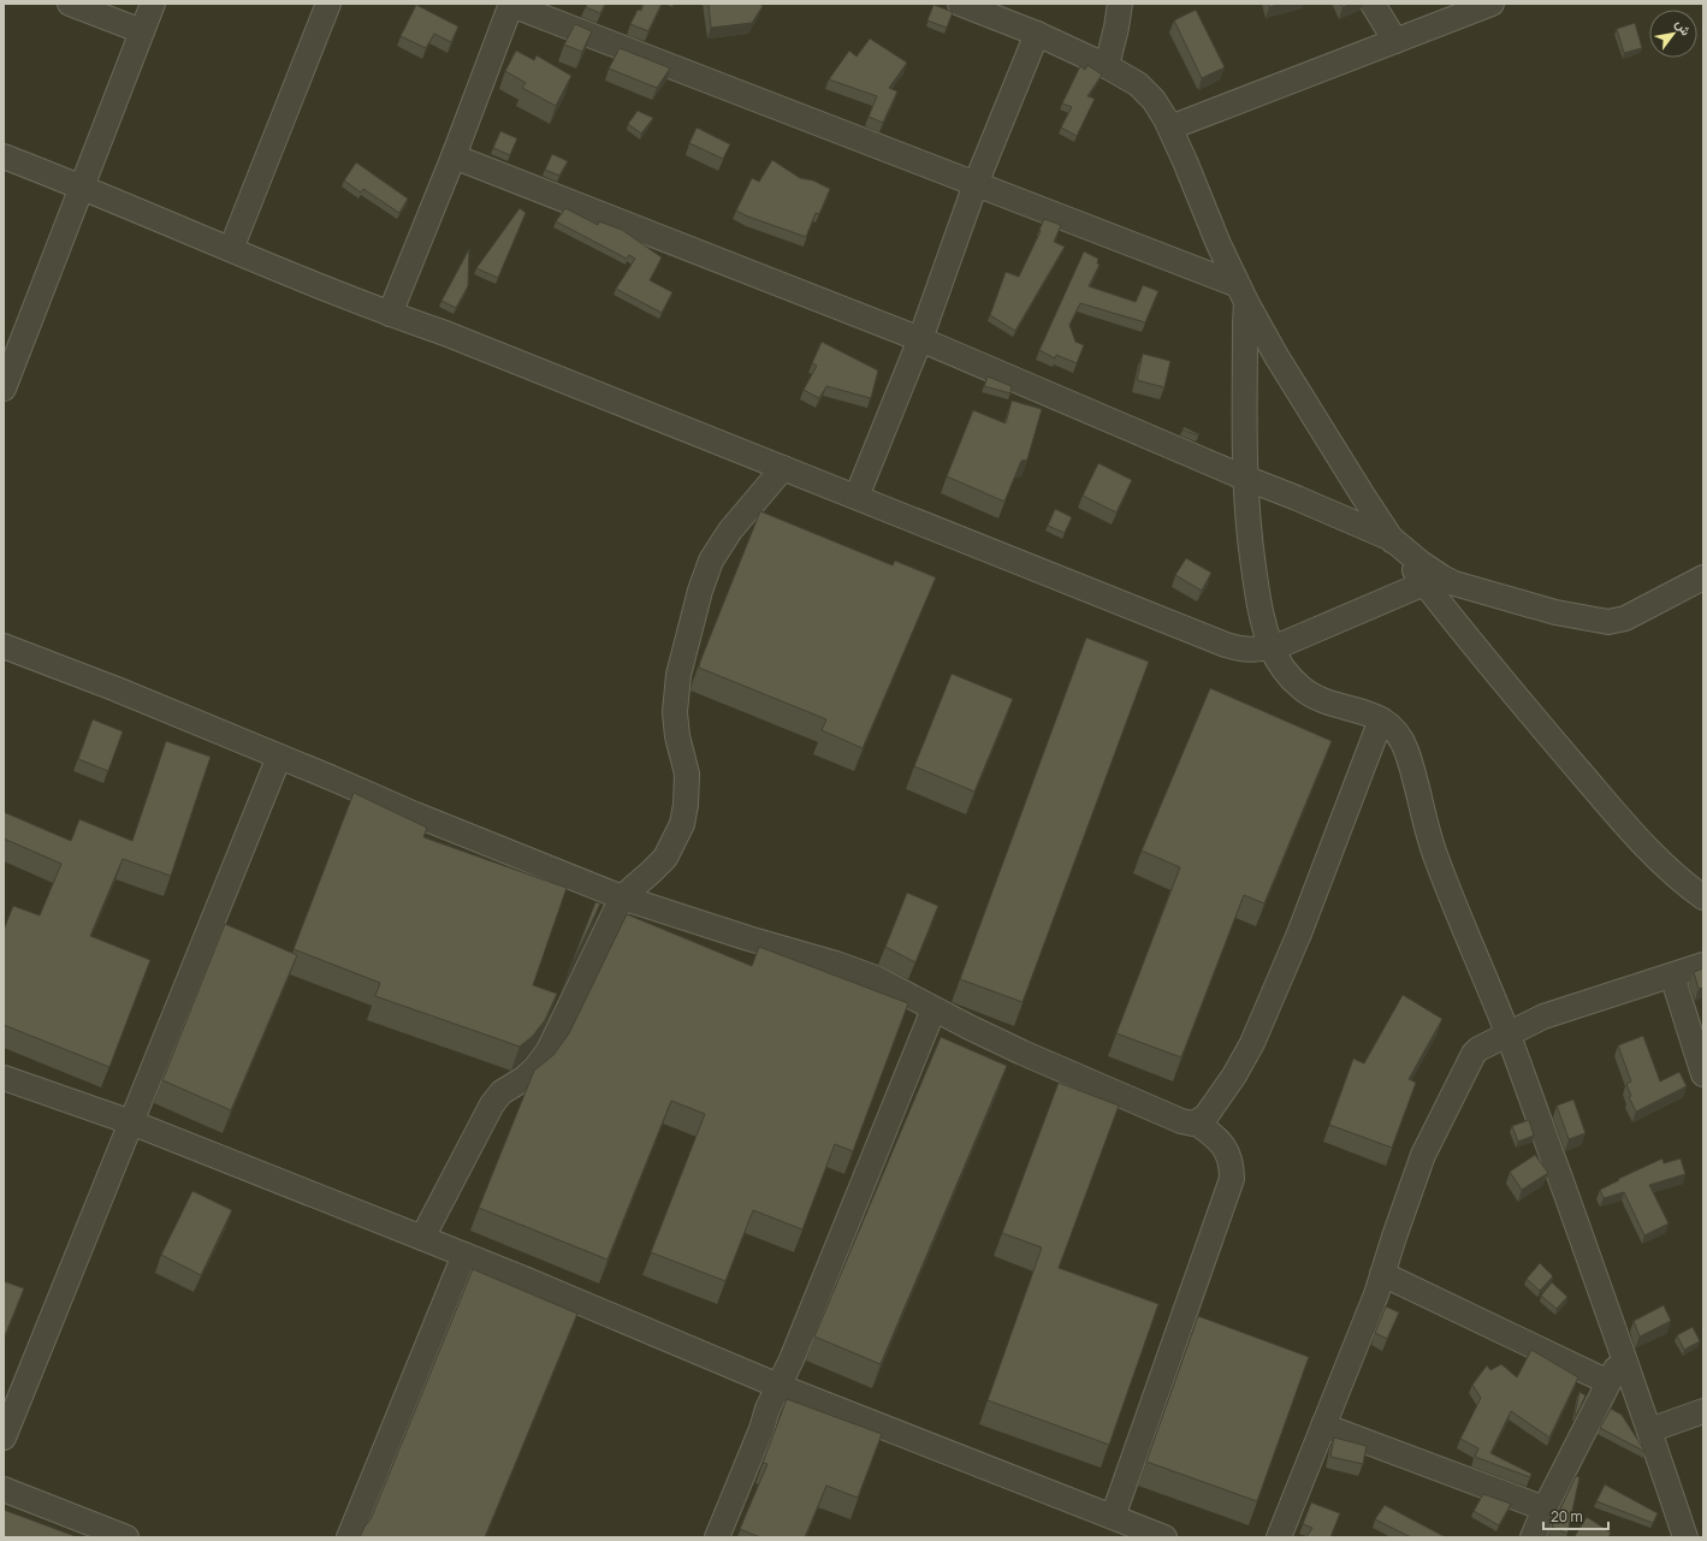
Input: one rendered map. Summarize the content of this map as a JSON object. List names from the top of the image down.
{
  "scale_bar": "20 m",
  "north": "top right"
}
